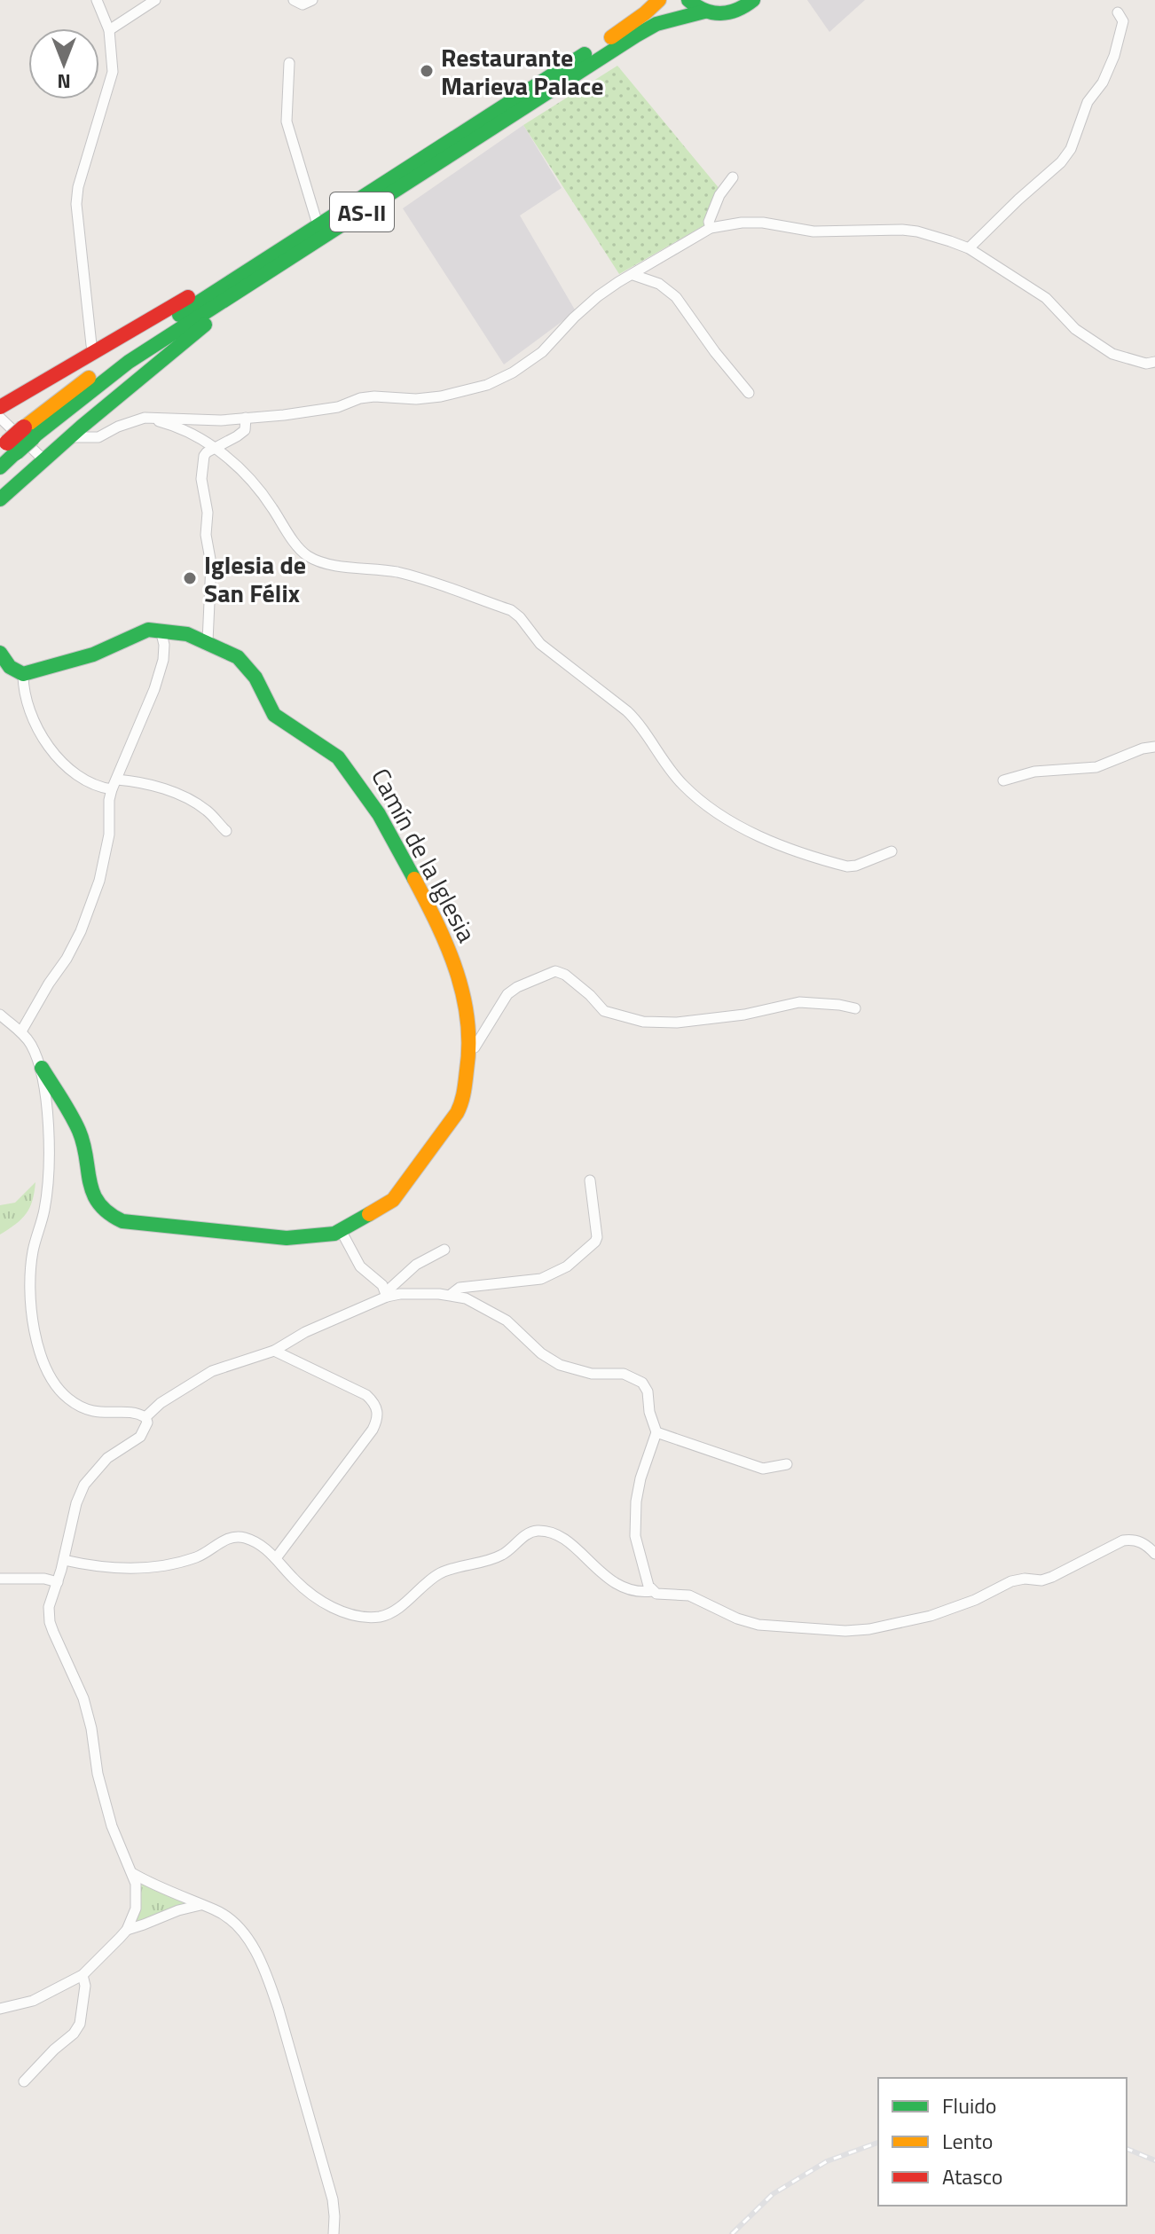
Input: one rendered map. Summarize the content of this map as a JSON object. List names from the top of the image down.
{
  "streets": {
    "main road": ["AS-II", "Camín de la Iglesia"]
  },
  "places": ["Restaurante Marieva Palace", "Iglesia de San Félix"],
  "legend": ["Fluido", "Lento", "Atasco"],
  "north": "bottom"
}
